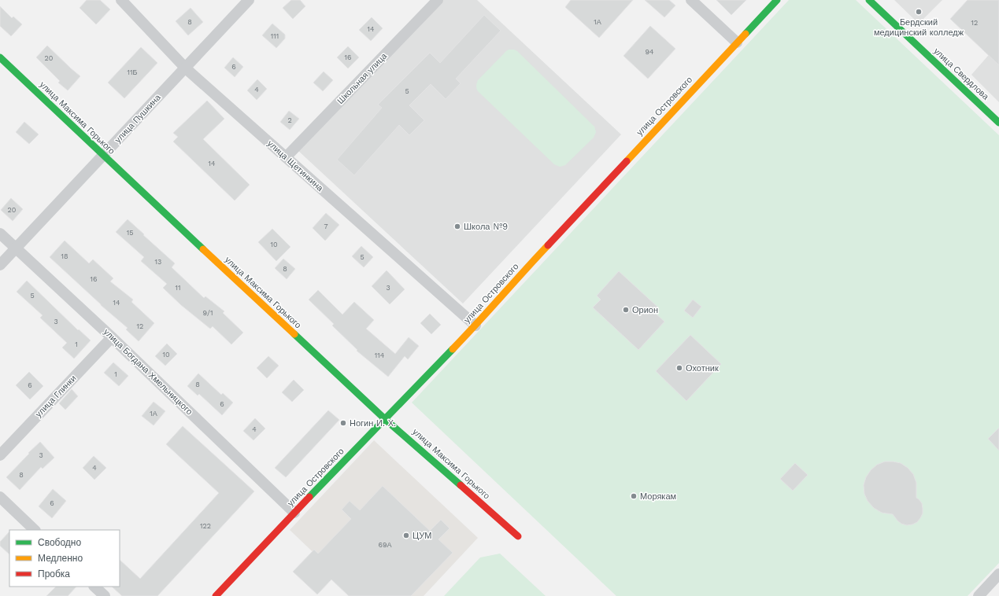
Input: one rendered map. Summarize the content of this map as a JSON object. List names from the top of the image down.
{
  "streets": {
    "street": [
      "улица Свердлова",
      "Школьная улица",
      "улица Островского",
      "улица Максима Горького",
      "улица Пушкина",
      "улица Щетинкина",
      "улица Богдана Хмельницкого",
      "улица Глинки"
    ]
  },
  "crossings": [
    ["Школьная улица", "улица Щетинкина"],
    ["улица Островского", "улица Максима Горького"],
    ["улица Островского", "улица Щетинкина"],
    ["улица Островского", "улица Богдана Хмельницкого"],
    ["улица Максима Горького", "улица Пушкина"],
    ["улица Пушкина", "улица Щетинкина"],
    ["улица Пушкина", "улица Богдана Хмельницкого"],
    ["улица Богдана Хмельницкого", "улица Глинки"]
  ],
  "places": [
    "Бердский медицинский колледж",
    "Школа №9",
    "Орион",
    "Охотник",
    "Ногин И. Х.",
    "Морякам",
    "ЦУМ"
  ],
  "house_numbers": [
    "8",
    "1А",
    "12",
    "14",
    "111",
    "94",
    "16",
    "20",
    "6",
    "11Б",
    "4",
    "5",
    "2",
    "14",
    "20",
    "7",
    "15",
    "10",
    "18",
    "5",
    "13",
    "8",
    "16",
    "11",
    "3",
    "5",
    "14",
    "9/1",
    "3",
    "12",
    "1",
    "10",
    "114",
    "1",
    "8",
    "6",
    "6",
    "1А",
    "4",
    "3",
    "4",
    "8",
    "6",
    "122",
    "69А"
  ],
  "legend": ["Свободно", "Медленно", "Пробка"]
}
